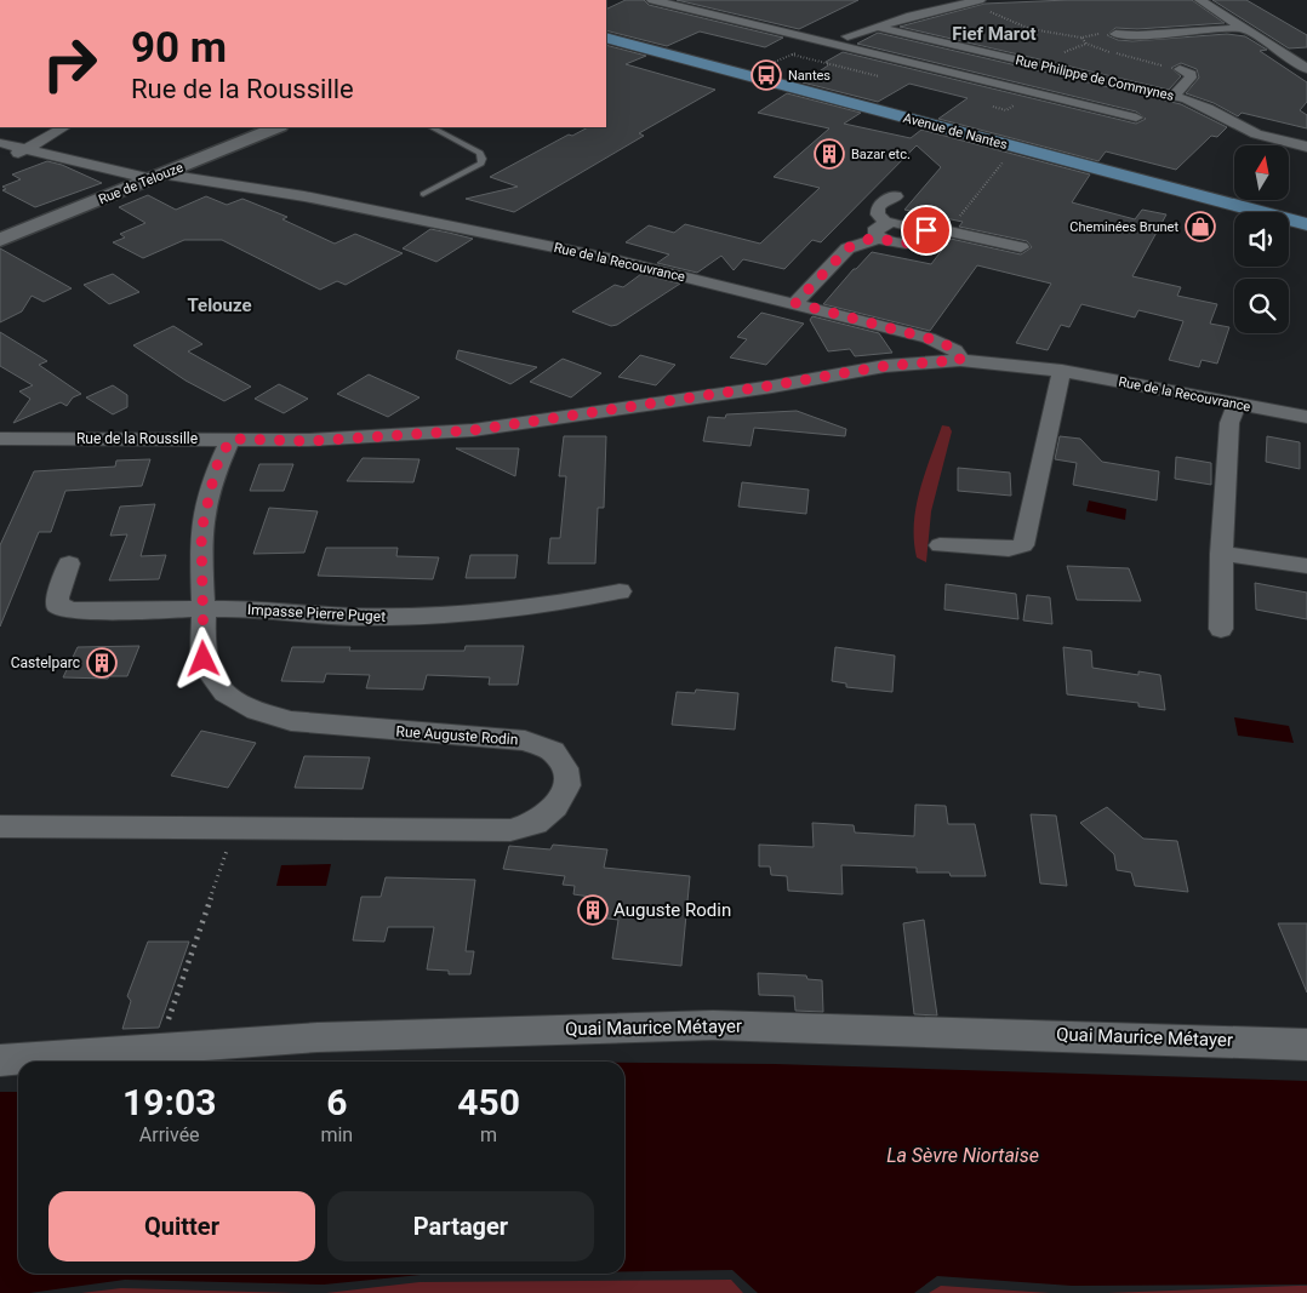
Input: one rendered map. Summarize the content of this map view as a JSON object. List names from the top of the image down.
{
  "streets": {
    "main road": ["Avenue de Nantes"],
    "street": [
      "Rue Philippe de Commynes",
      "Rue de Telouze",
      "Rue de la Recouvrance",
      "Rue de la Roussille",
      "Impasse Pierre Puget",
      "Rue Auguste Rodin",
      "Quai Maurice Métayer"
    ]
  },
  "crossings": [
    ["Rue de Telouze", "Rue de la Recouvrance"],
    ["Rue de la Recouvrance", "Rue de la Roussille"],
    ["Rue de la Roussille", "Rue Auguste Rodin"],
    ["Impasse Pierre Puget", "Rue Auguste Rodin"]
  ],
  "districts": ["Fief Marot", "Telouze"],
  "water": ["La Sèvre Niortaise"],
  "places": {
    "bus stop": ["Nantes"],
    "building": ["Bazar etc.", "Castelparc", "Auguste Rodin"],
    "shop": ["Cheminées Brunet"]
  },
  "north": "top",
  "page": {
    "turn": ["90 m", "Rue de la Roussille"],
    "eta": [
      "19:03",
      "Arrivée",
      "6",
      "min",
      "450",
      "m"
    ],
    "buttons": ["Quitter", "Partager"]
  }
}
